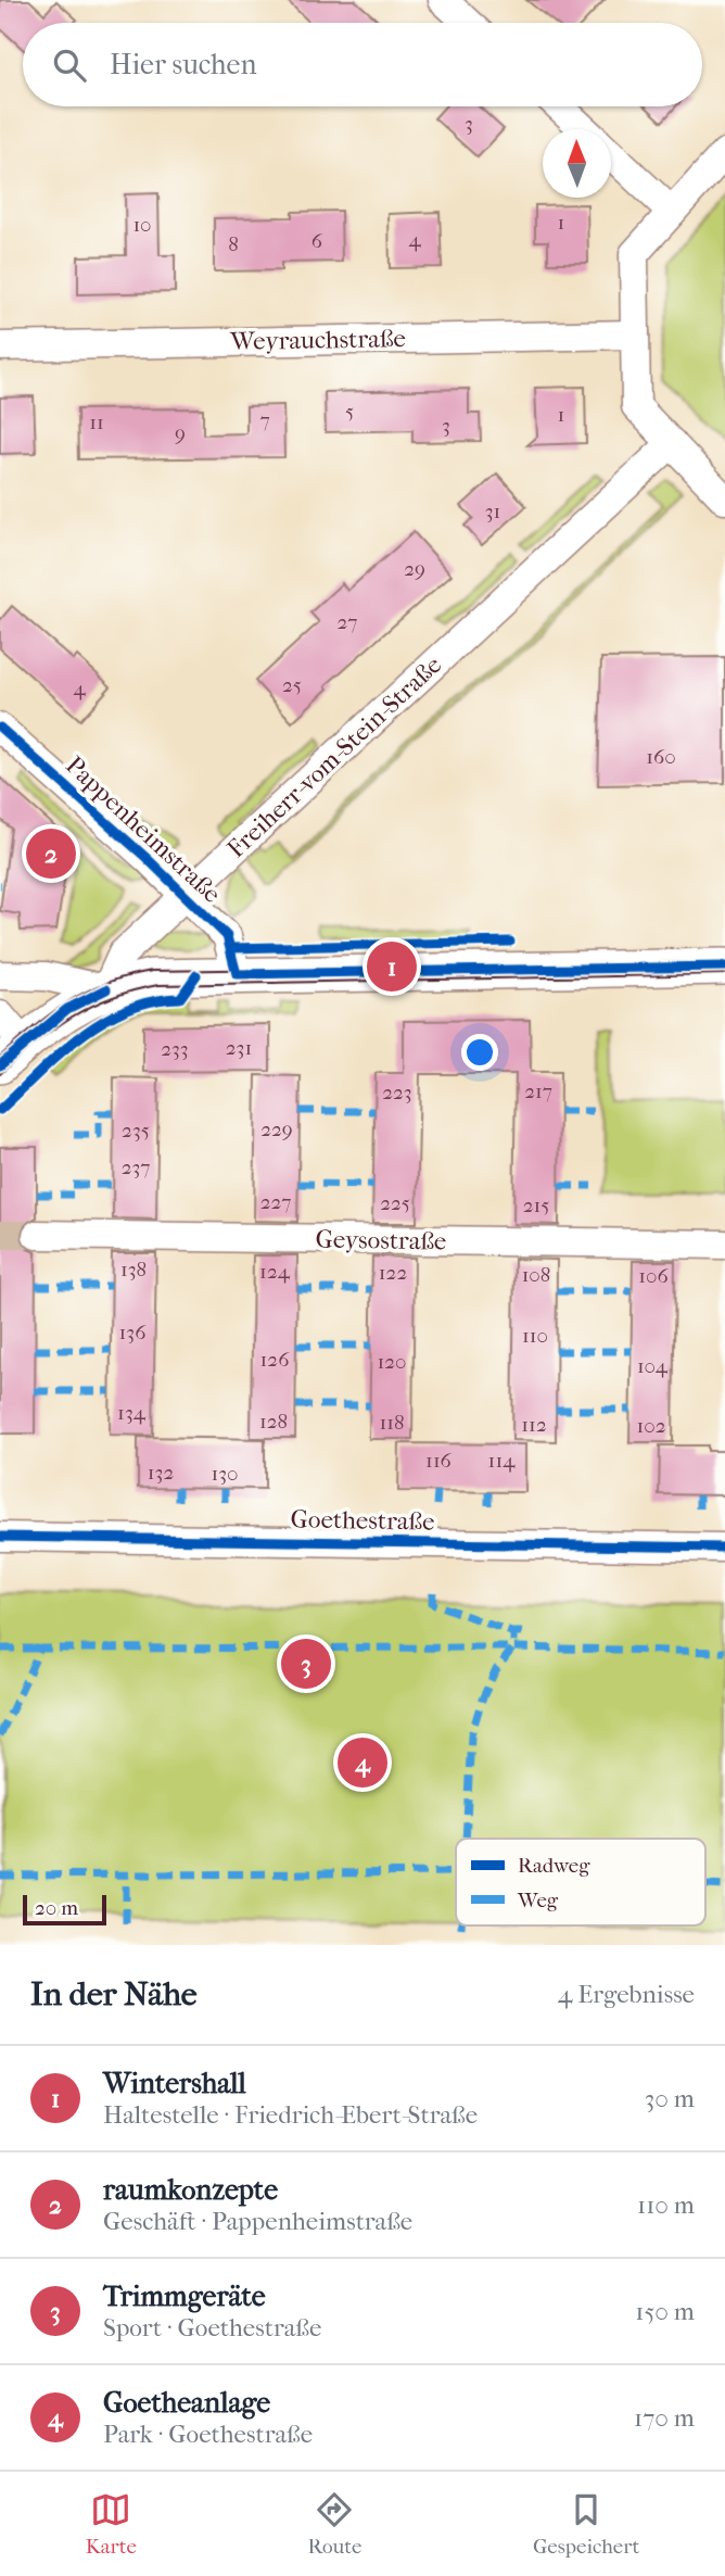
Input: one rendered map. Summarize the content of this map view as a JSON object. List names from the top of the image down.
{
  "streets": {
    "street": [
      "Weyrauchstraße",
      "Freiherr-vom-Stein-Straße",
      "Pappenheimstraße",
      "Geysostraße",
      "Goethestraße"
    ]
  },
  "crossings": [
    ["Freiherr-vom-Stein-Straße", "Pappenheimstraße"]
  ],
  "house_numbers": [
    "3",
    "1",
    "10",
    "4",
    "6",
    "8",
    "5",
    "1",
    "7",
    "11",
    "3",
    "9",
    "31",
    "29",
    "27",
    "25",
    "4",
    "160",
    "231",
    "233",
    "217",
    "223",
    "229",
    "235",
    "237",
    "227",
    "225",
    "215",
    "138",
    "124",
    "122",
    "108",
    "106",
    "136",
    "110",
    "126",
    "120",
    "104",
    "134",
    "128",
    "118",
    "112",
    "102",
    "116",
    "114",
    "132",
    "130"
  ],
  "legend": ["Radweg", "Weg"],
  "scale_bar": "20 m",
  "north": "top",
  "page": {
    "search": "Hier suchen",
    "pins": [
      "2",
      "1",
      "3",
      "4"
    ],
    "scale": "20 m",
    "heading": ["In der Nähe", "4 Ergebnisse"],
    "list": [
      {
        "mark": "1",
        "name": "Wintershall",
        "note": "Haltestelle · Friedrich-Ebert-Straße",
        "value": "30 m"
      },
      {
        "mark": "2",
        "name": "raumkonzepte",
        "note": "Geschäft · Pappenheimstraße",
        "value": "110 m"
      },
      {
        "mark": "3",
        "name": "Trimmgeräte",
        "note": "Sport · Goethestraße",
        "value": "150 m"
      },
      {
        "mark": "4",
        "name": "Goetheanlage",
        "note": "Park · Goethestraße",
        "value": "170 m"
      }
    ],
    "nav": ["Karte", "Route", "Gespeichert"]
  }
}
